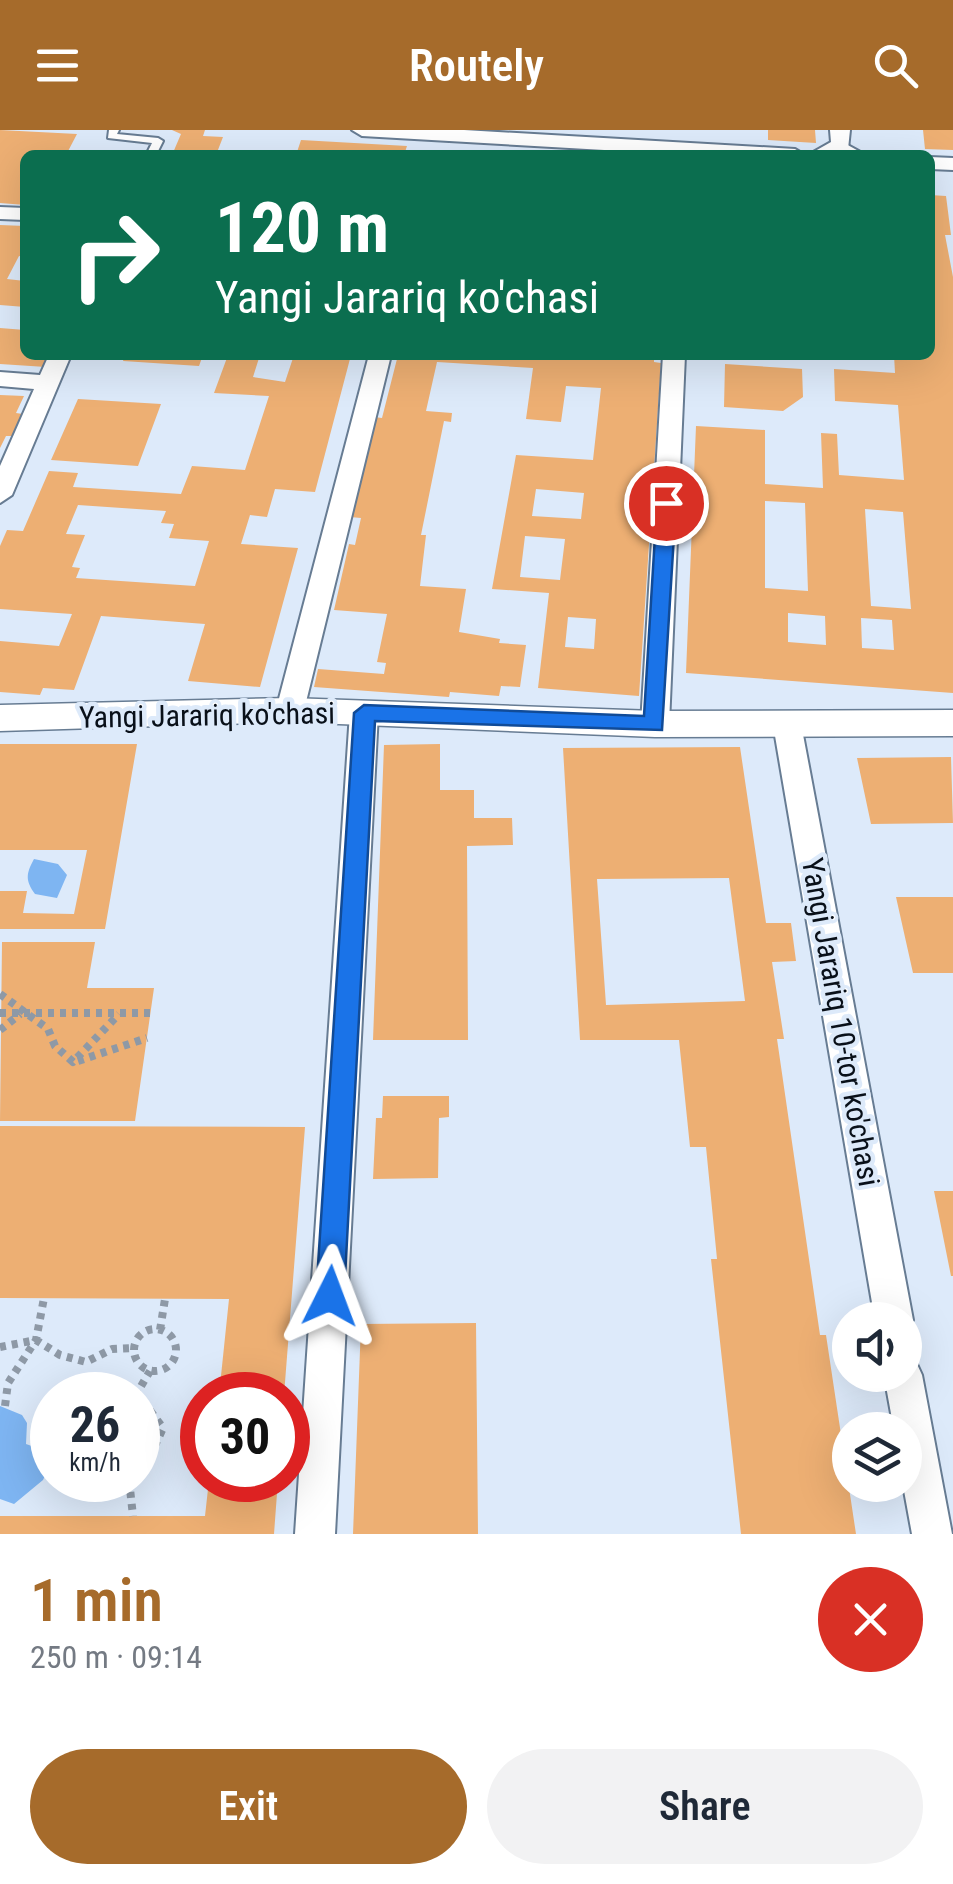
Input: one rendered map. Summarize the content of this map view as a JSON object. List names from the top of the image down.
{
  "streets": {
    "street": ["Yangi Jarariq ko'chasi", "Yangi Jarariq 10-tor ko'chasi"]
  },
  "crossings": [
    ["Yangi Jarariq ko'chasi", "Yangi Jarariq 10-tor ko'chasi"]
  ],
  "page": {
    "header": "Routely",
    "turn": ["120 m", "Yangi Jarariq ko'chasi"],
    "speed": "26 km/h",
    "limit": "30",
    "heading": ["1 min", "250 m · 09:14"],
    "buttons": ["Exit", "Share"]
  }
}
